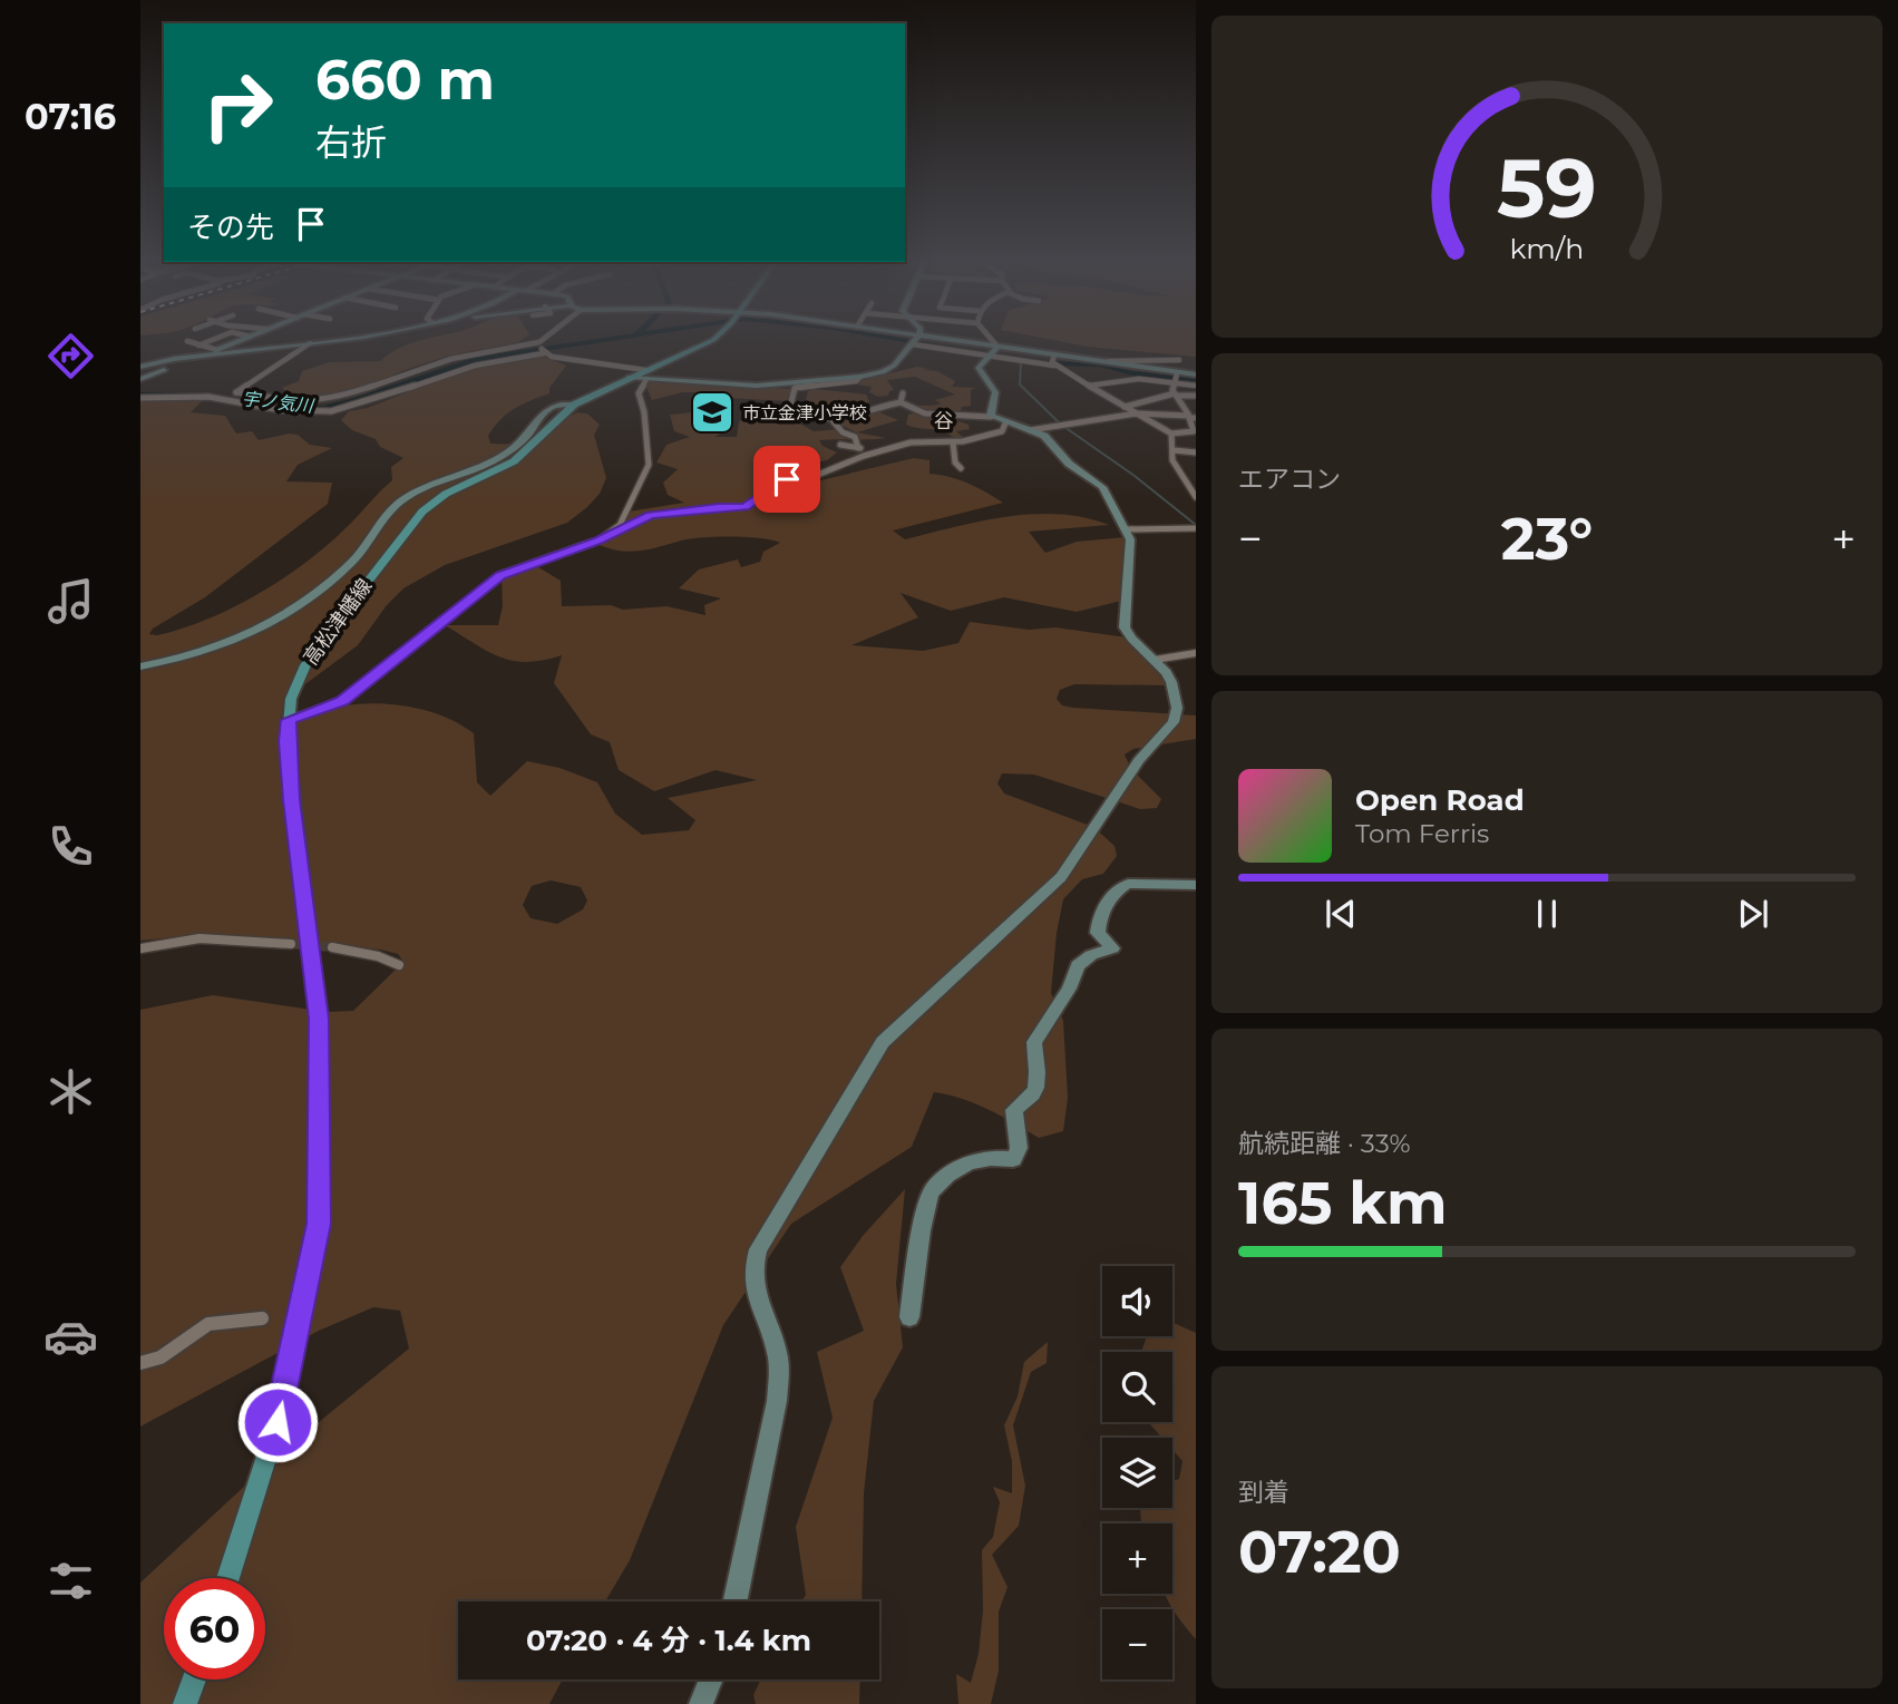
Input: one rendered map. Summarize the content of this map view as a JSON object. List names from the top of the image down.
{
  "streets": {
    "main road": ["高松津幡線"]
  },
  "districts": ["谷"],
  "water": ["宇ノ気川"],
  "places": {
    "school or university": ["市立金津小学校"]
  },
  "page": {
    "tabs": "07:16",
    "turn": ["660 m", "右折"],
    "then": "その先",
    "tile": [
      "エアコン",
      ["航続距離 · 33%", "165 km"],
      ["到着", "07:20"]
    ],
    "heat": ["−", "23°", "+"],
    "song": ["Open Road", "Tom Ferris"],
    "map_buttons": ["+", "−"],
    "limit": "60",
    "trip": "07:20 · 4 分 · 1.4 km",
    "gauge": ["59", "km/h"]
  }
}
